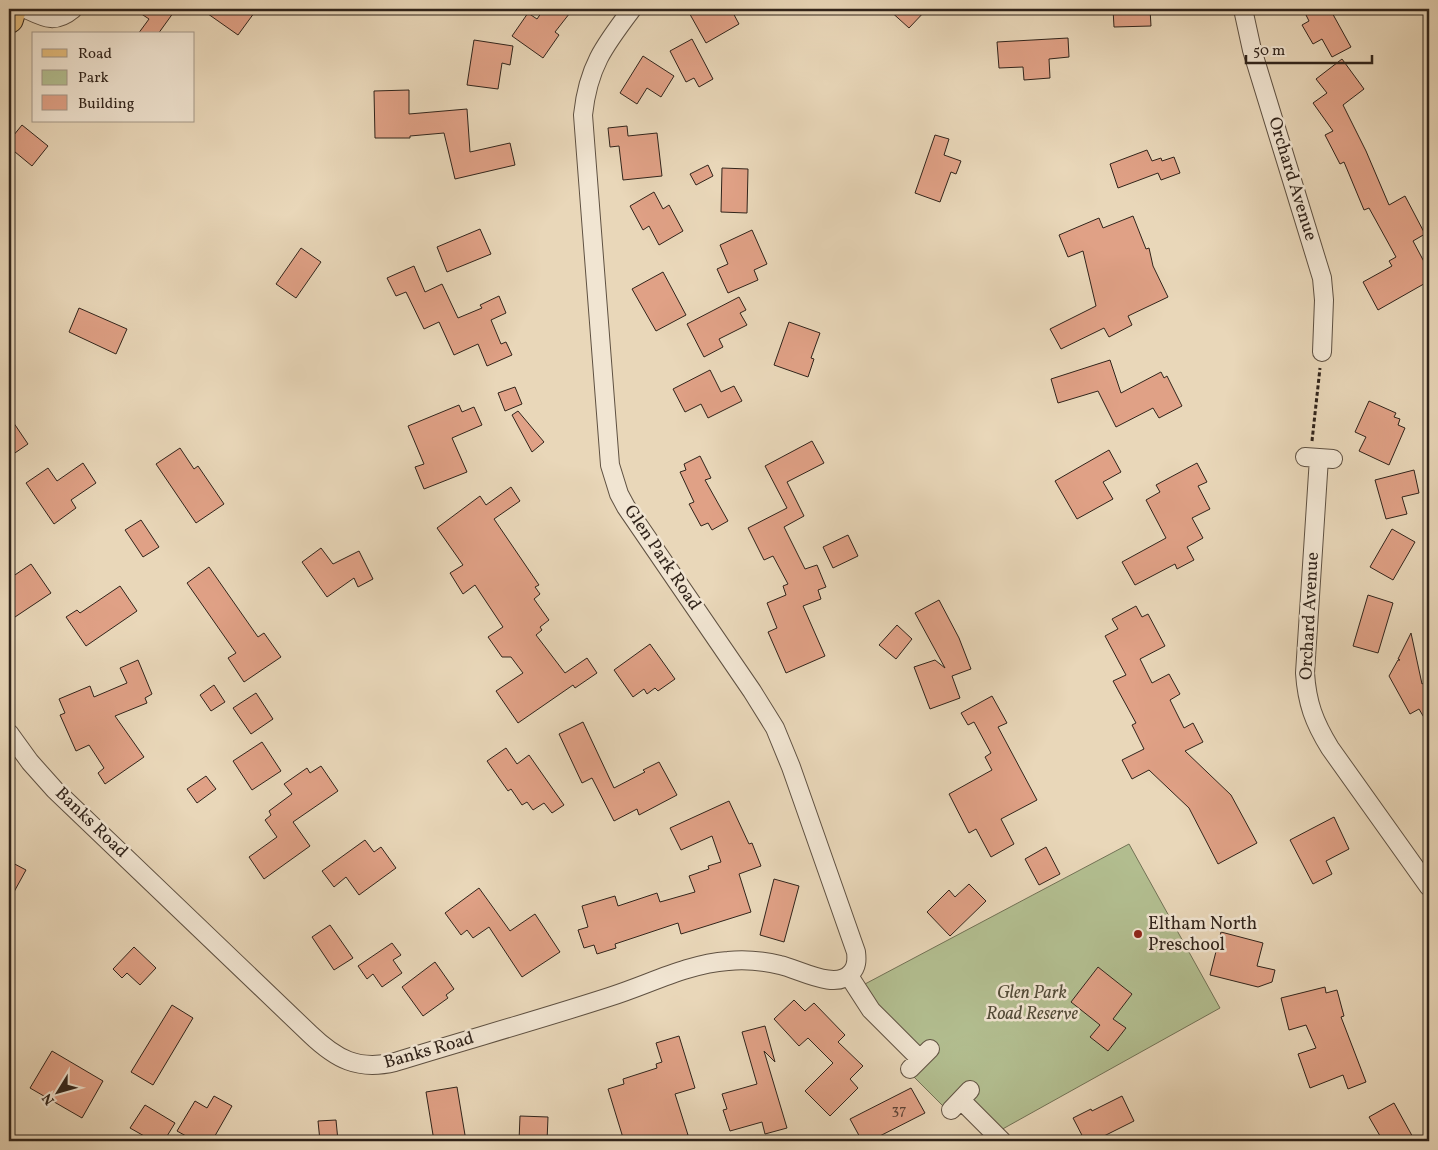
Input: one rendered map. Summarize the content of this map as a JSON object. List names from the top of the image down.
{
  "streets": {
    "street": ["Orchard Avenue", "Glen Park Road", "Banks Road"]
  },
  "crossings": [
    ["Glen Park Road", "Banks Road"]
  ],
  "parks": ["Glen Park Road Reserve"],
  "places": ["Eltham North Preschool"],
  "house_numbers": ["37"],
  "legend": ["Road", "Park", "Building"],
  "scale_bar": "50 m",
  "north": "bottom left"
}
